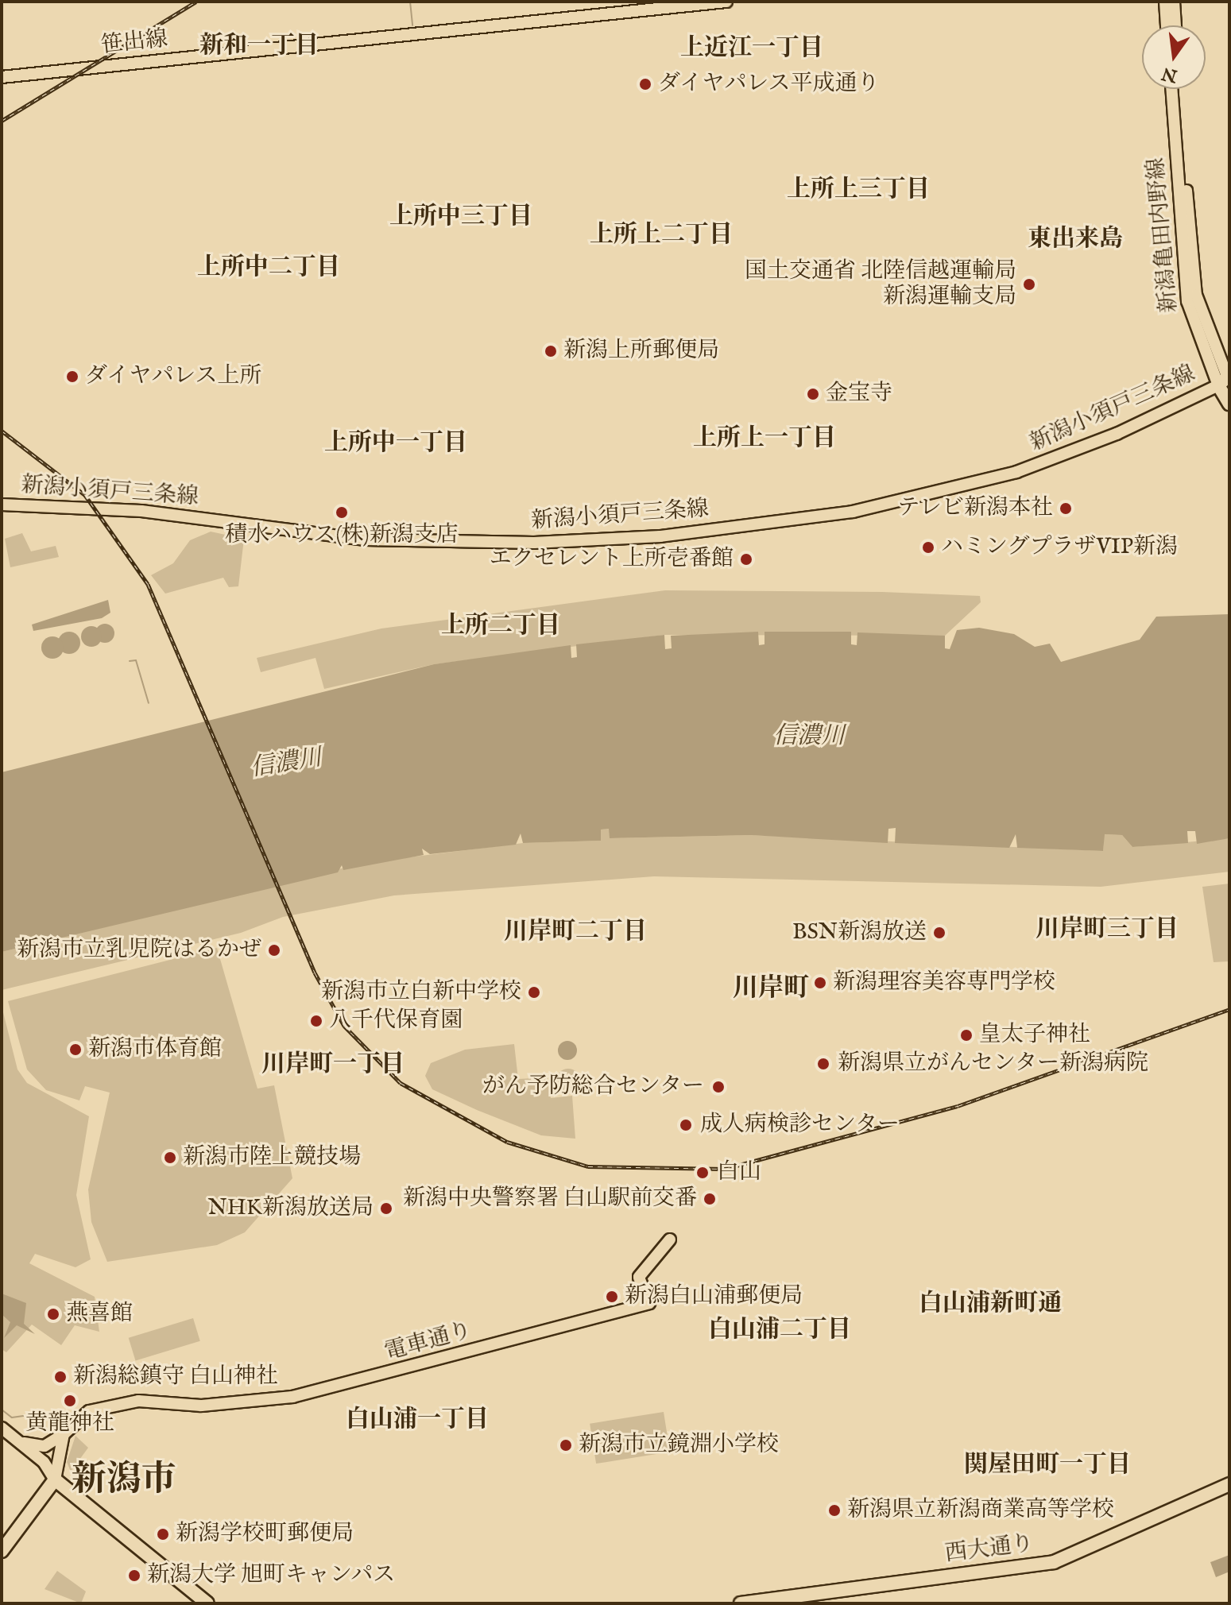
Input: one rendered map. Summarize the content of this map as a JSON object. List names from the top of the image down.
{
  "streets": {
    "highway": ["西大通り"],
    "main road": [
      "笹出線",
      "新潟亀田内野線",
      "新潟小須戸三条線",
      "電車通り"
    ]
  },
  "crossings": [
    ["新潟亀田内野線", "新潟小須戸三条線"]
  ],
  "districts": [
    "新和一丁目",
    "上近江一丁目",
    "上所上三丁目",
    "上所中三丁目",
    "上所上二丁目",
    "東出来島",
    "上所中二丁目",
    "上所上一丁目",
    "上所中一丁目",
    "上所二丁目",
    "川岸町三丁目",
    "川岸町二丁目",
    "川岸町",
    "川岸町一丁目",
    "白山浦新町通",
    "白山浦二丁目",
    "白山浦一丁目",
    "関屋田町一丁目",
    "新潟市"
  ],
  "water": ["信濃川"],
  "places": [
    "ダイヤパレス平成通り",
    "国土交通省 北陸信越運輸局 新潟運輸支局",
    "新潟上所郵便局",
    "ダイヤパレス上所",
    "金宝寺",
    "テレビ新潟本社",
    "積水ハウス(株)新潟支店",
    "ハミングプラザVIP新潟",
    "エクセレント上所壱番館",
    "BSN新潟放送",
    "新潟市立乳児院はるかぜ",
    "新潟理容美容専門学校",
    "新潟市立白新中学校",
    "八千代保育園",
    "皇太子神社",
    "新潟市体育館",
    "新潟県立がんセンター新潟病院",
    "がん予防総合センター",
    "成人病検診センター",
    "新潟市陸上競技場",
    "白山",
    "新潟中央警察署 白山駅前交番",
    "NHK新潟放送局",
    "新潟白山浦郵便局",
    "燕喜館",
    "新潟総鎮守 白山神社",
    "黄龍神社",
    "新潟市立鏡淵小学校",
    "新潟県立新潟商業高等学校",
    "新潟学校町郵便局",
    "新潟大学 旭町キャンパス"
  ],
  "north": "bottom"
}
